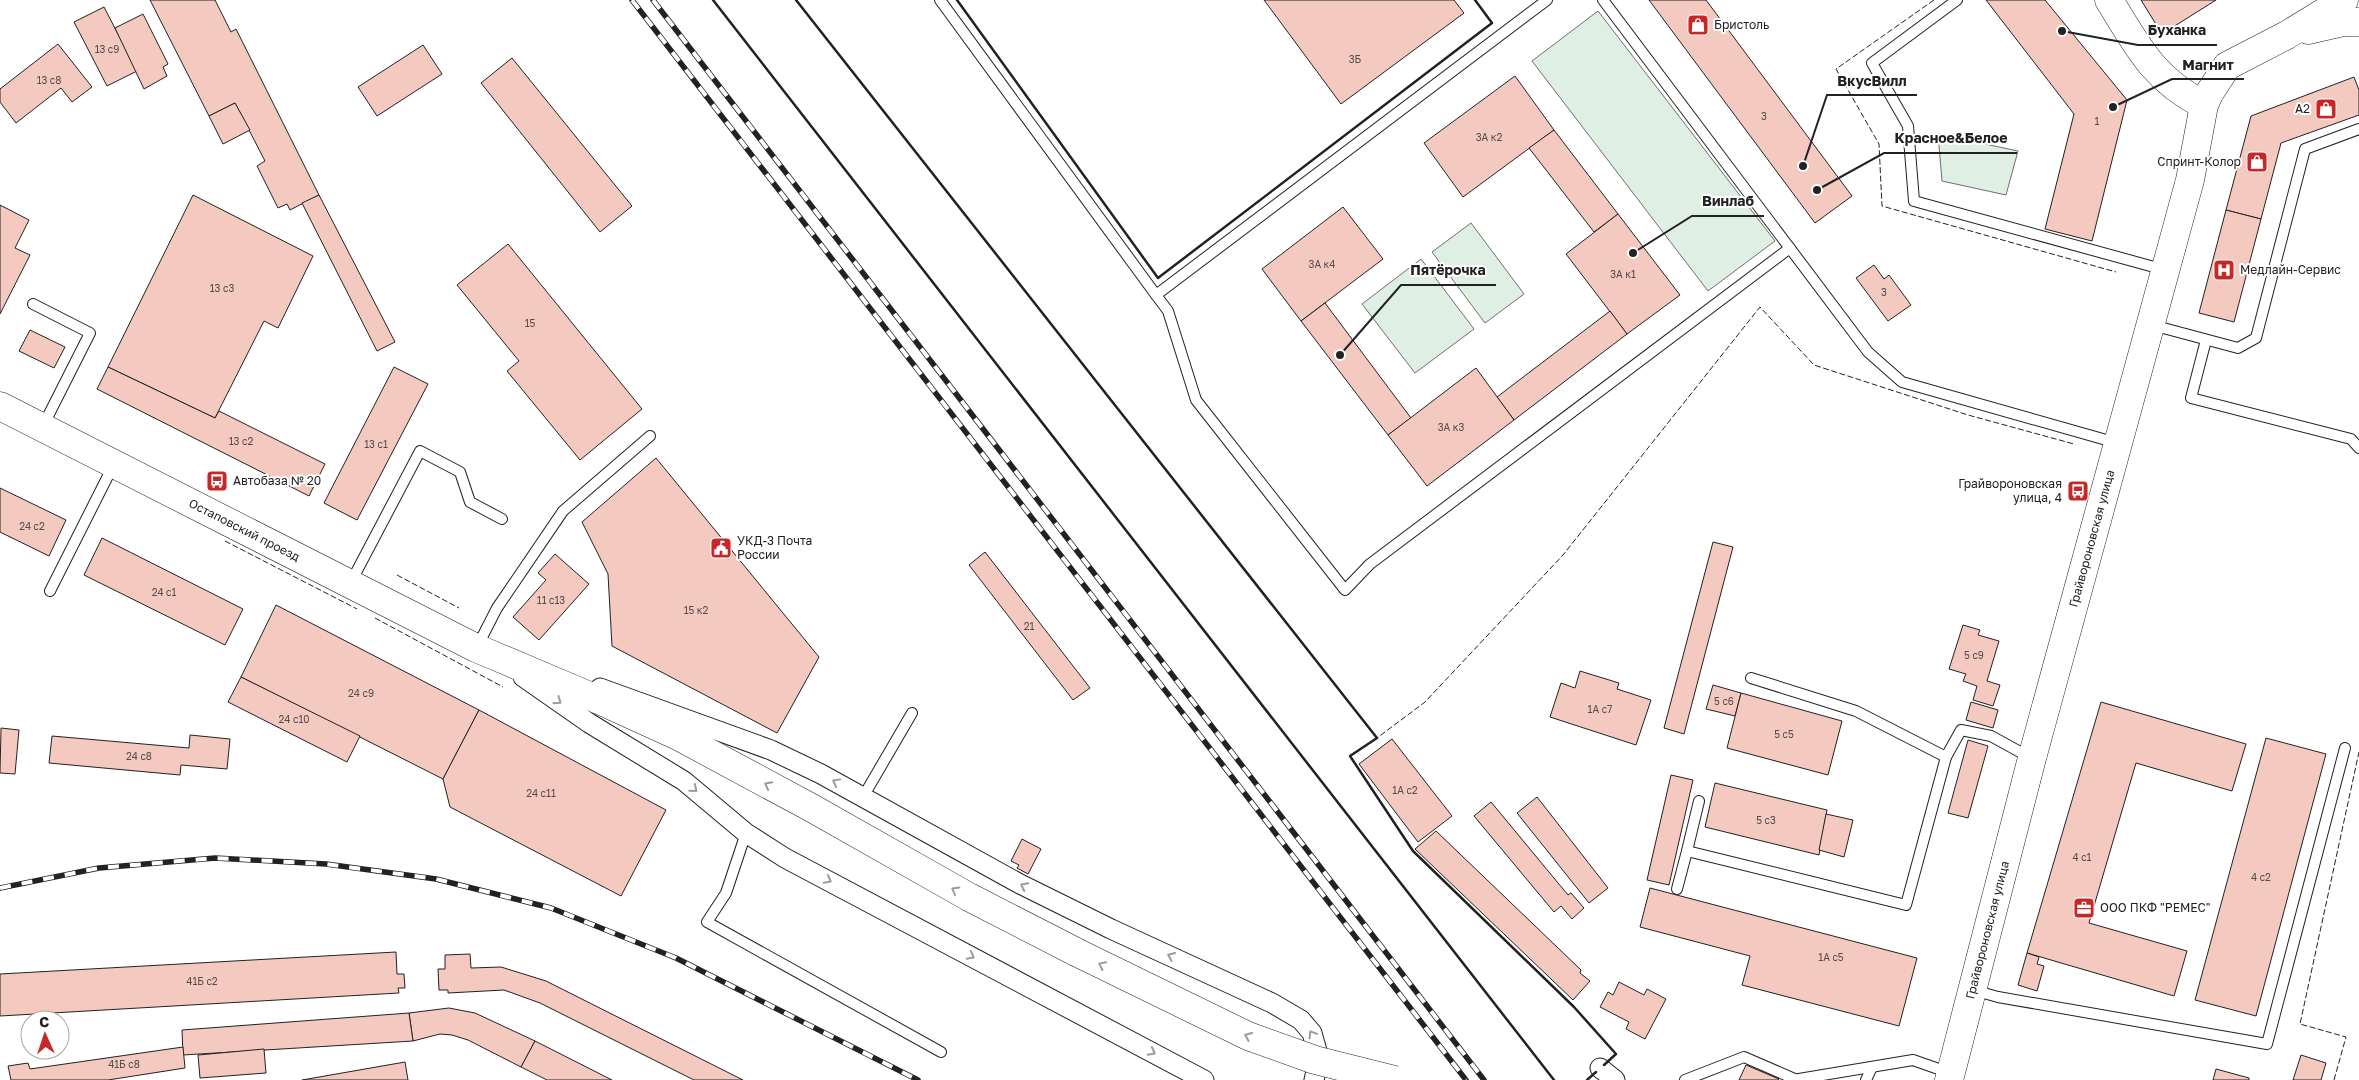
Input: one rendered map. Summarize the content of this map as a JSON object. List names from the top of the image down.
{
  "streets": {
    "main road": ["Остаповский проезд", "Грайвороновская улица"]
  },
  "one_way": ["Остаповский проезд"],
  "places": {
    "shop": ["Бристоль", "A2", "Спринт-Колор"],
    "other": [
      "Буханка",
      "Магнит",
      "ВкусВилл",
      "Красное&Белое",
      "Винлаб",
      "Пятёрочка"
    ],
    "hospital": ["Медлайн-Сервис"],
    "bus stop": ["Автобаза № 20", "Грайвороновская улица, 4"],
    "public building": ["УКД-3 Почта России"],
    "office": ["ООО ПКФ \"РЕМЕС\""]
  },
  "house_numbers": [
    "13 с9",
    "3Б",
    "13 с8",
    "3",
    "1",
    "3А к2",
    "3А к4",
    "3А к1",
    "13 с3",
    "3",
    "15",
    "3А к3",
    "13 с2",
    "13 с1",
    "24 с2",
    "24 с1",
    "11 с13",
    "15 к2",
    "21",
    "5 с9",
    "24 с9",
    "5 с6",
    "1А с7",
    "24 с10",
    "5 с5",
    "24 с8",
    "1А с2",
    "24 с11",
    "5 с3",
    "4 с1",
    "4 с2",
    "1А с5",
    "41Б с2",
    "41Б с8"
  ],
  "north": "top"
}
